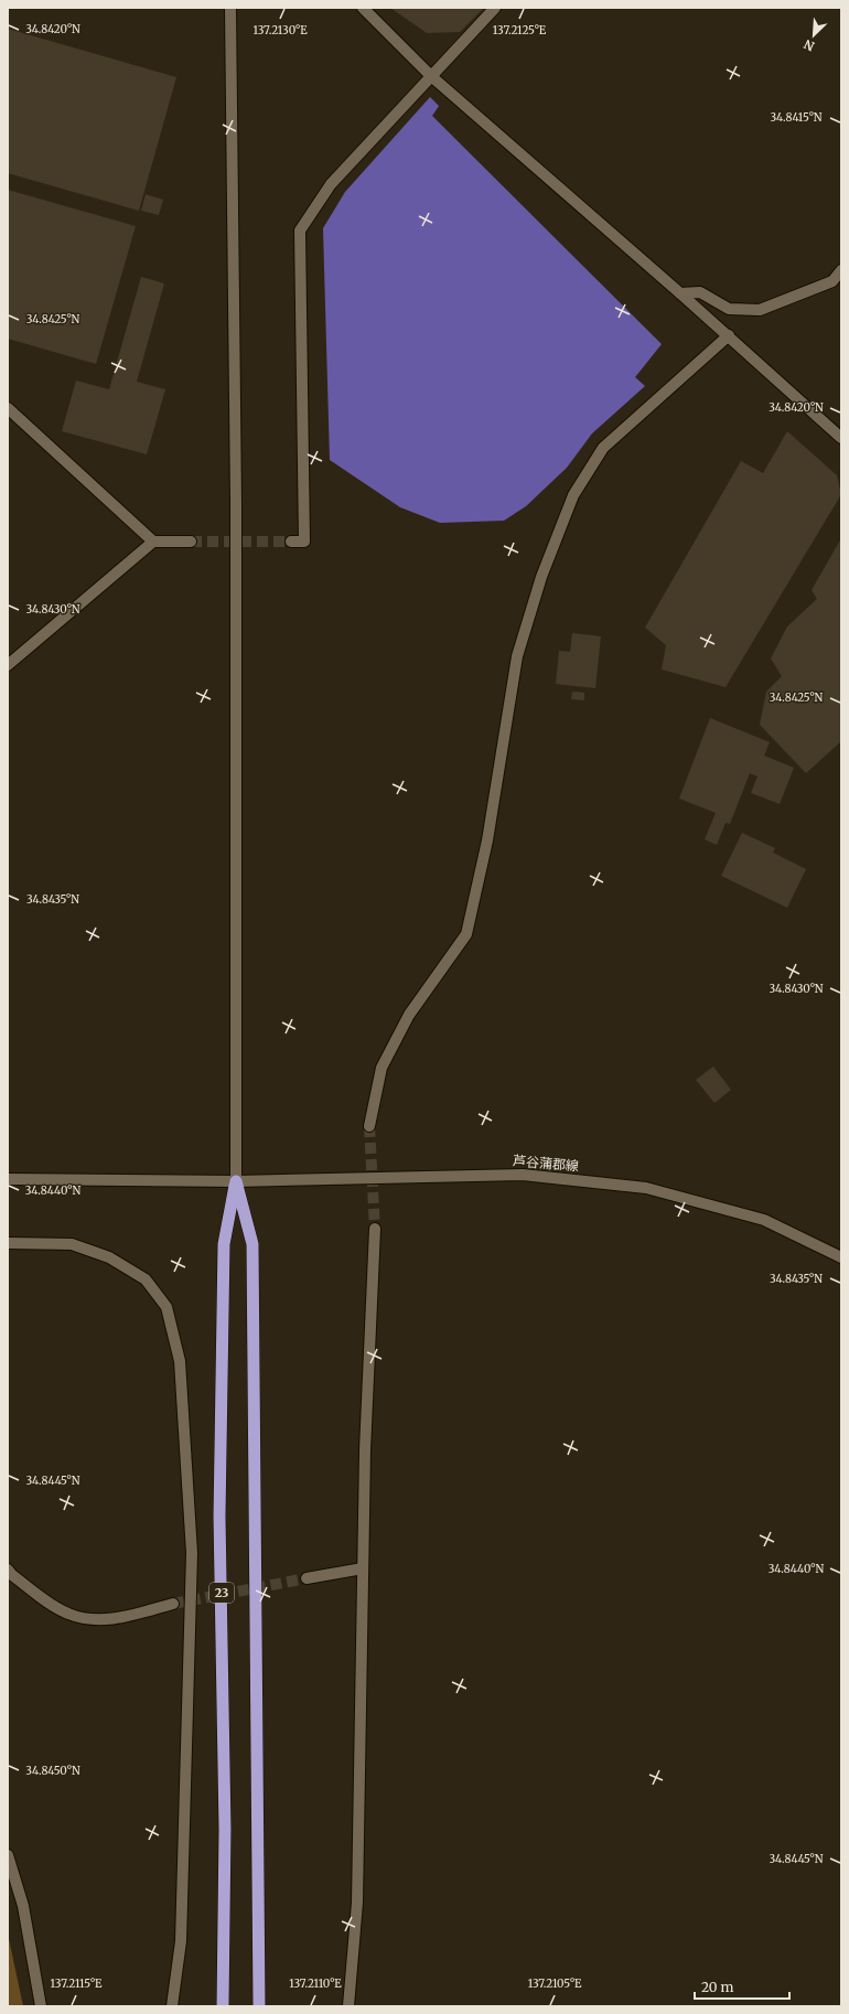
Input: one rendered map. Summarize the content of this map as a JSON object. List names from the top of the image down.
{
  "streets": {
    "highway": ["23"],
    "street": ["芦谷蒲郡線"]
  },
  "crossings": [
    ["芦谷蒲郡線", "23"]
  ],
  "scale_bar": "20 m",
  "north": "bottom left",
  "coordinates": [
    "34.8420°N",
    "137.2130°E",
    "137.2125°E",
    "34.8415°N",
    "34.8425°N",
    "34.8430°N",
    "34.8435°N",
    "34.8440°N",
    "34.8445°N",
    "34.8450°N",
    "137.2115°E",
    "137.2110°E",
    "137.2105°E"
  ]
}
